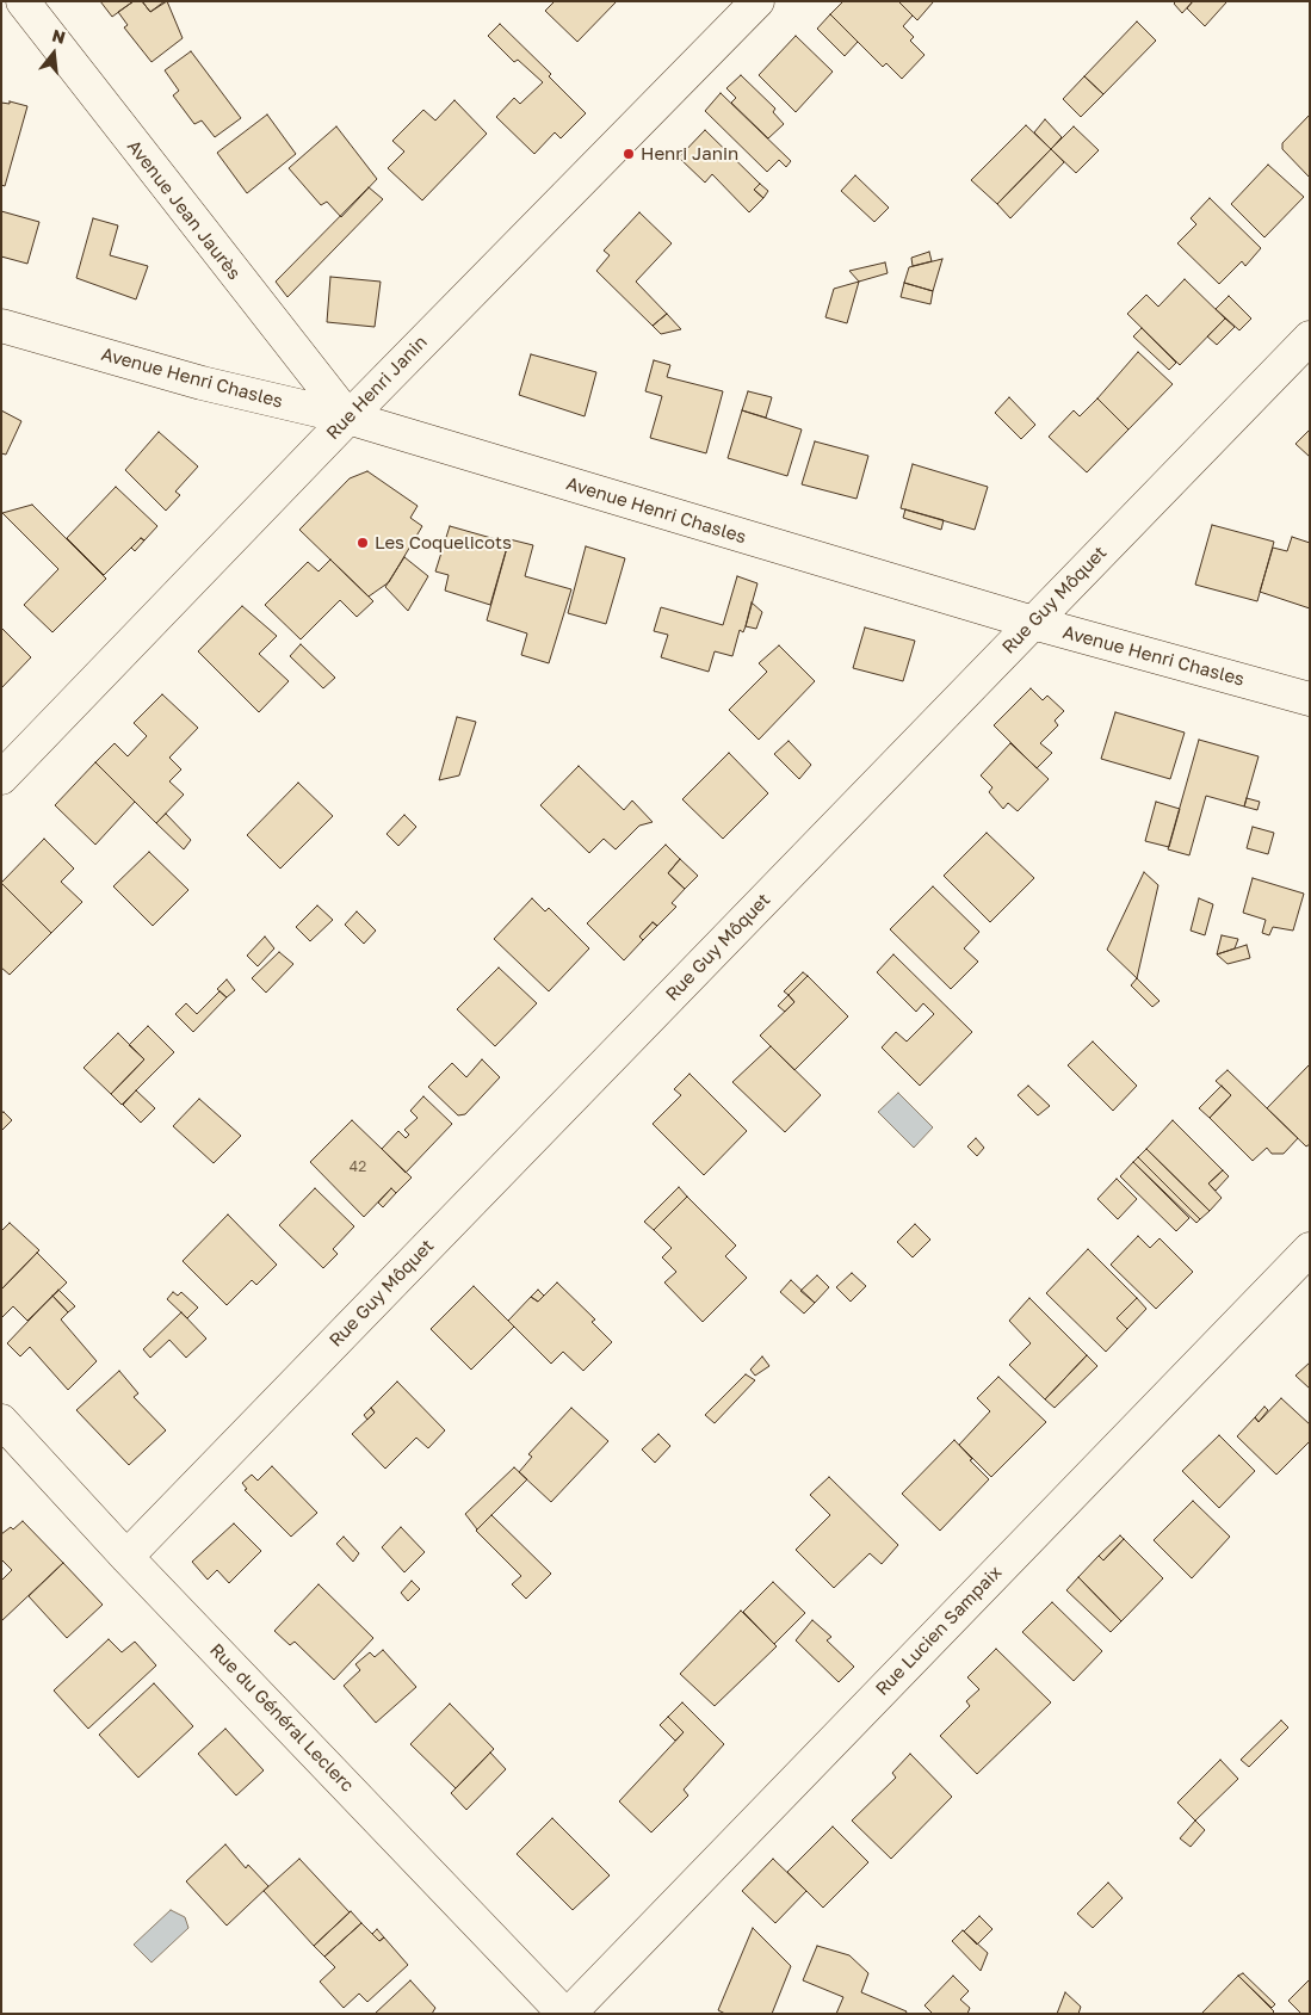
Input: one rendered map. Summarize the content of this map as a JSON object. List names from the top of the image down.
{
  "streets": {
    "street": [
      "Avenue Jean Jaurès",
      "Avenue Henri Chasles",
      "Rue Henri Janin",
      "Rue Guy Môquet",
      "Rue Lucien Sampaix",
      "Rue du Général Leclerc"
    ]
  },
  "crossings": [
    ["Avenue Jean Jaurès", "Avenue Henri Chasles"],
    ["Avenue Jean Jaurès", "Rue Henri Janin"],
    ["Avenue Henri Chasles", "Rue Henri Janin"],
    ["Avenue Henri Chasles", "Rue Guy Môquet"],
    ["Rue Guy Môquet", "Rue du Général Leclerc"],
    ["Rue Lucien Sampaix", "Rue du Général Leclerc"]
  ],
  "places": ["Henri Janin", "Les Coquelicots"],
  "house_numbers": ["42"],
  "north": "top"
}
